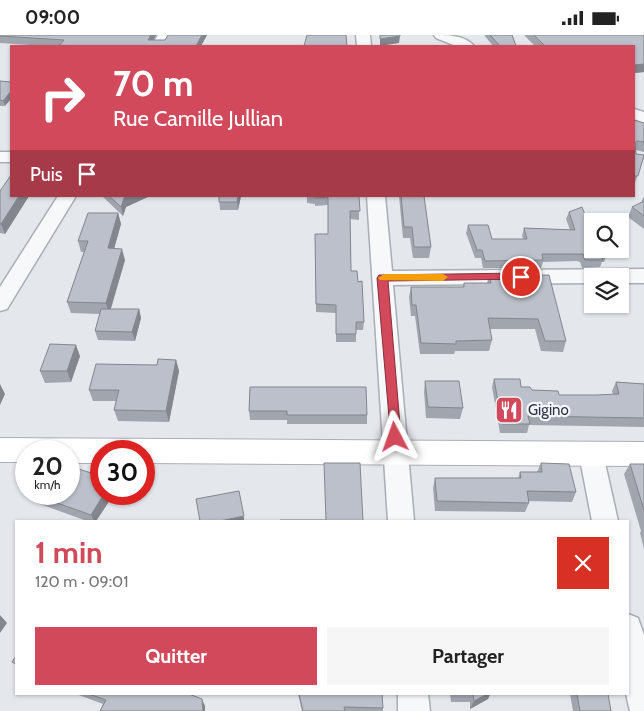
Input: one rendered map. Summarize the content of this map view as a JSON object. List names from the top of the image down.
{
  "places": {
    "restaurant": ["Gigino"]
  },
  "page": {
    "status": "09:00",
    "turn": ["70 m", "Rue Camille Jullian"],
    "then": "Puis",
    "speed": "20 km/h",
    "limit": "30",
    "heading": ["1 min", "120 m · 09:01"],
    "buttons": ["Quitter", "Partager"]
  }
}
